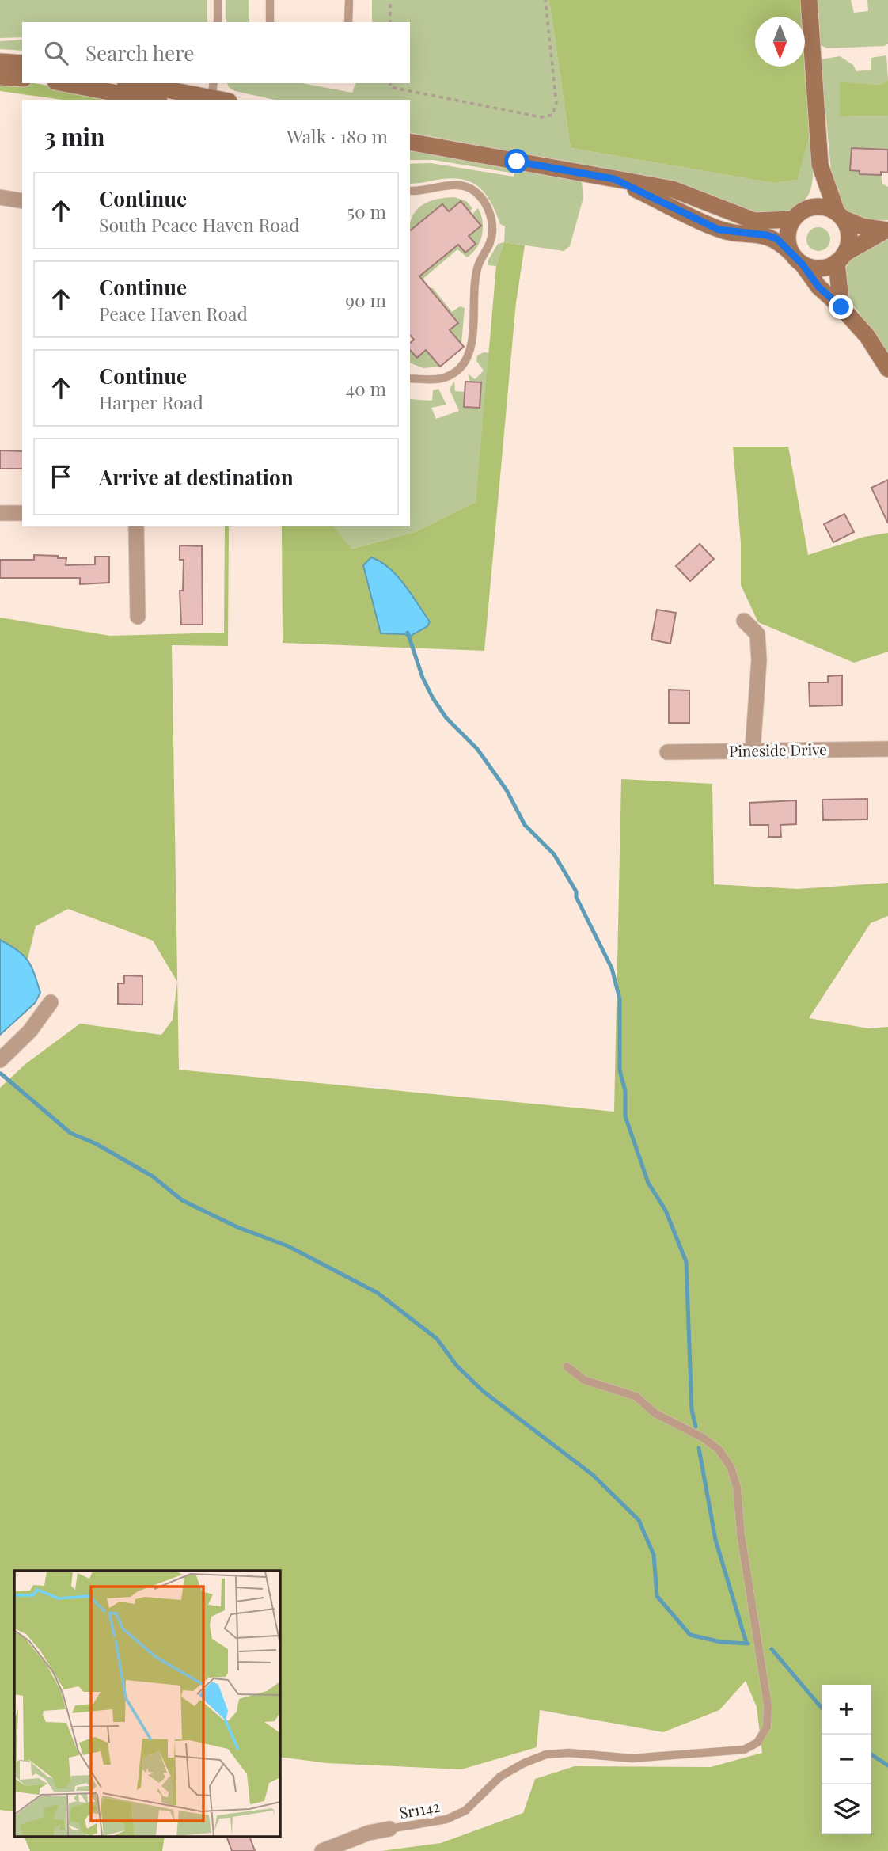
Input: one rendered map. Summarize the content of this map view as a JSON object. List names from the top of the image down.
{
  "streets": {
    "street": ["Pineside Drive"],
    "lane": ["Sr1142"]
  },
  "north": "bottom",
  "page": {
    "search": "Search here",
    "heading": ["3 min", "Walk · 180 m"],
    "list": [
      ["Continue", "South Peace Haven Road", "50 m"],
      ["Continue", "Peace Haven Road", "90 m"],
      ["Continue", "Harper Road", "40 m"],
      "Arrive at destination"
    ],
    "map_buttons": ["+", "−"]
  }
}
